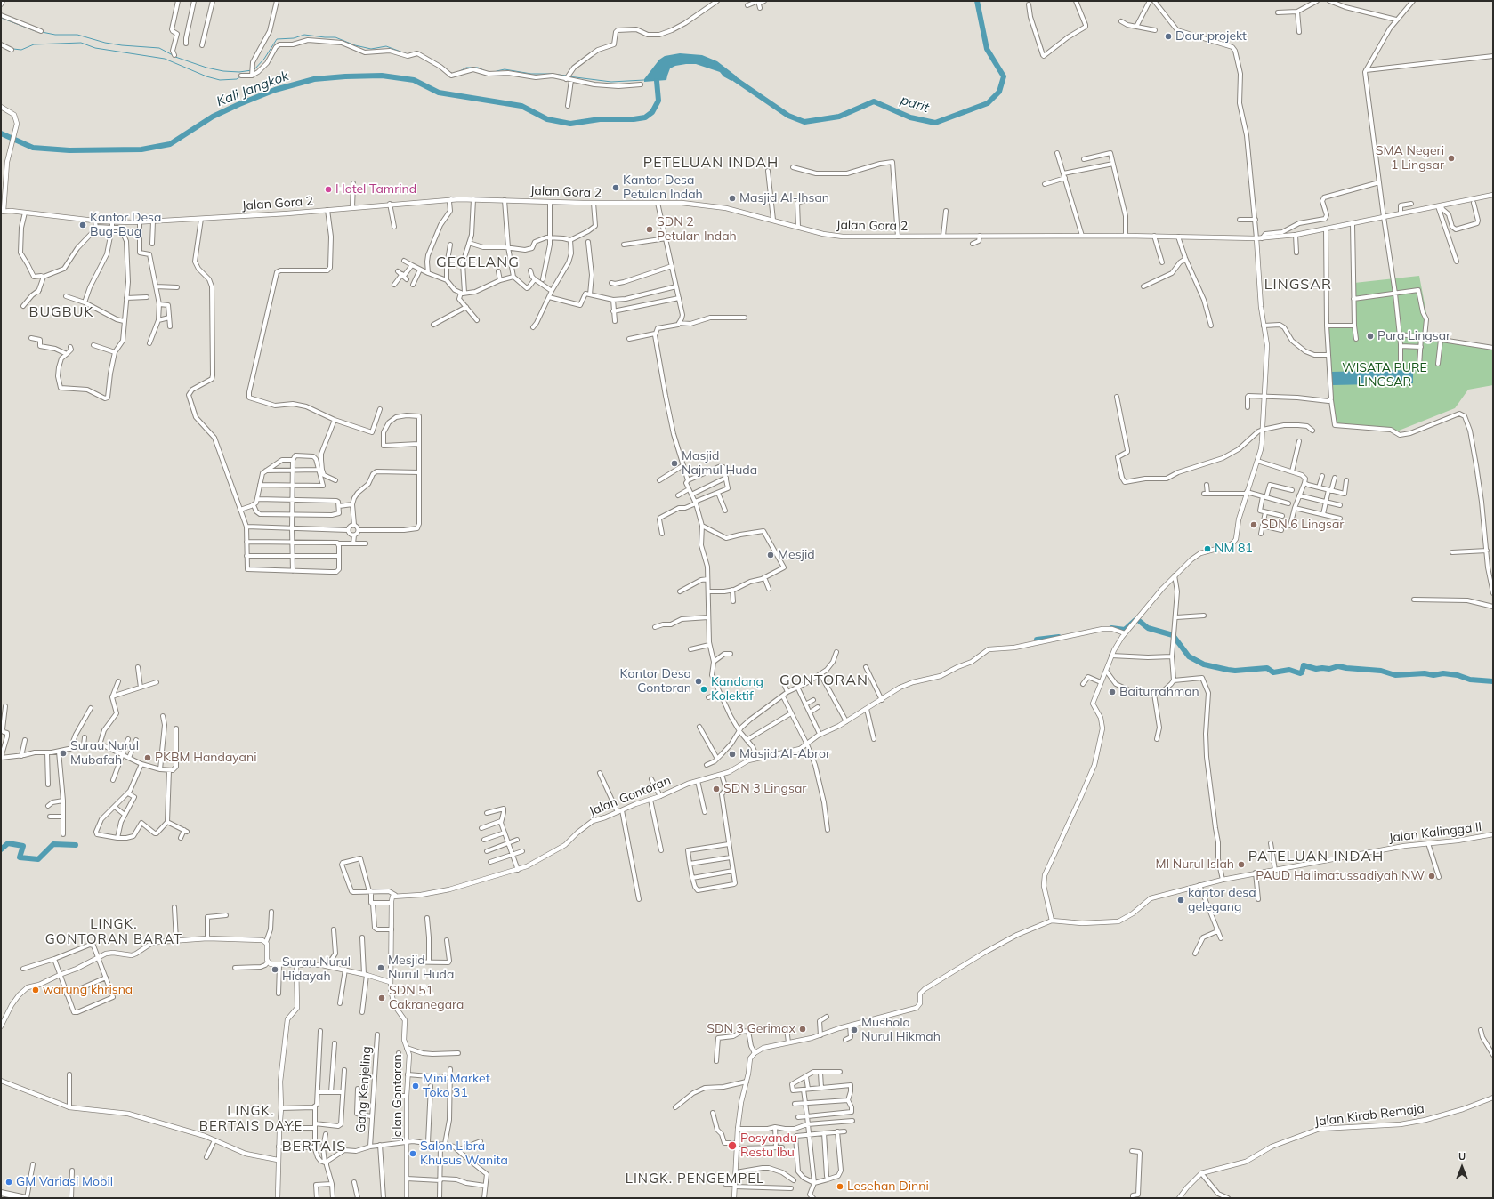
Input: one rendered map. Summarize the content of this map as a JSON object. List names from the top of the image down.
{
  "streets": {
    "street": [
      "Jalan Gora 2",
      "Jalan Gontoran",
      "Jalan Kalingga II",
      "Gang Kenjeling",
      "Jalan Kirab Remaja"
    ]
  },
  "districts": [
    "PETELUAN INDAH",
    "GEGELANG",
    "LINGSAR",
    "BUGBUK",
    "GONTORAN",
    "PATELUAN INDAH",
    "LINGK. GONTORAN BARAT",
    "LINGK. BERTAIS DAYE",
    "BERTAIS",
    "LINGK. PENGEMPEL"
  ],
  "water": ["Kali Jangkok", "parit"],
  "parks": ["WISATA PURE LINGSAR"],
  "places": [
    "Daur projekt",
    "SMA Negeri 1 Lingsar",
    "Kantor Desa Petulan Indah",
    "Hotel Tamrind",
    "Masjid Al-Ihsan",
    "Kantor Desa Bug-Bug",
    "SDN 2 Petulan Indah",
    "Pura Lingsar",
    "Masjid Najmul Huda",
    "SDN 6 Lingsar",
    "NM 81",
    "Mesjid",
    "Kantor Desa Gontoran",
    "Kandang Kolektif",
    "Baiturrahman",
    "Surau Nurul Mubafah",
    "Masjid Al-Abror",
    "PKBM Handayani",
    "SDN 3 Lingsar",
    "MI Nurul Islah",
    "PAUD Halimatussadiyah NW",
    "kantor desa gelegang",
    "Mesjid Nurul Huda",
    "Surau Nurul Hidayah",
    "warung khrisna",
    "SDN 51 Cakranegara",
    "SDN 3 Gerimax",
    "Mushola Nurul Hikmah",
    "Mini Market Toko 31",
    "Posyandu Restu Ibu",
    "Salon Libra Khusus Wanita",
    "GM Variasi Mobil",
    "Lesehan Dinni"
  ],
  "north": "top"
}
